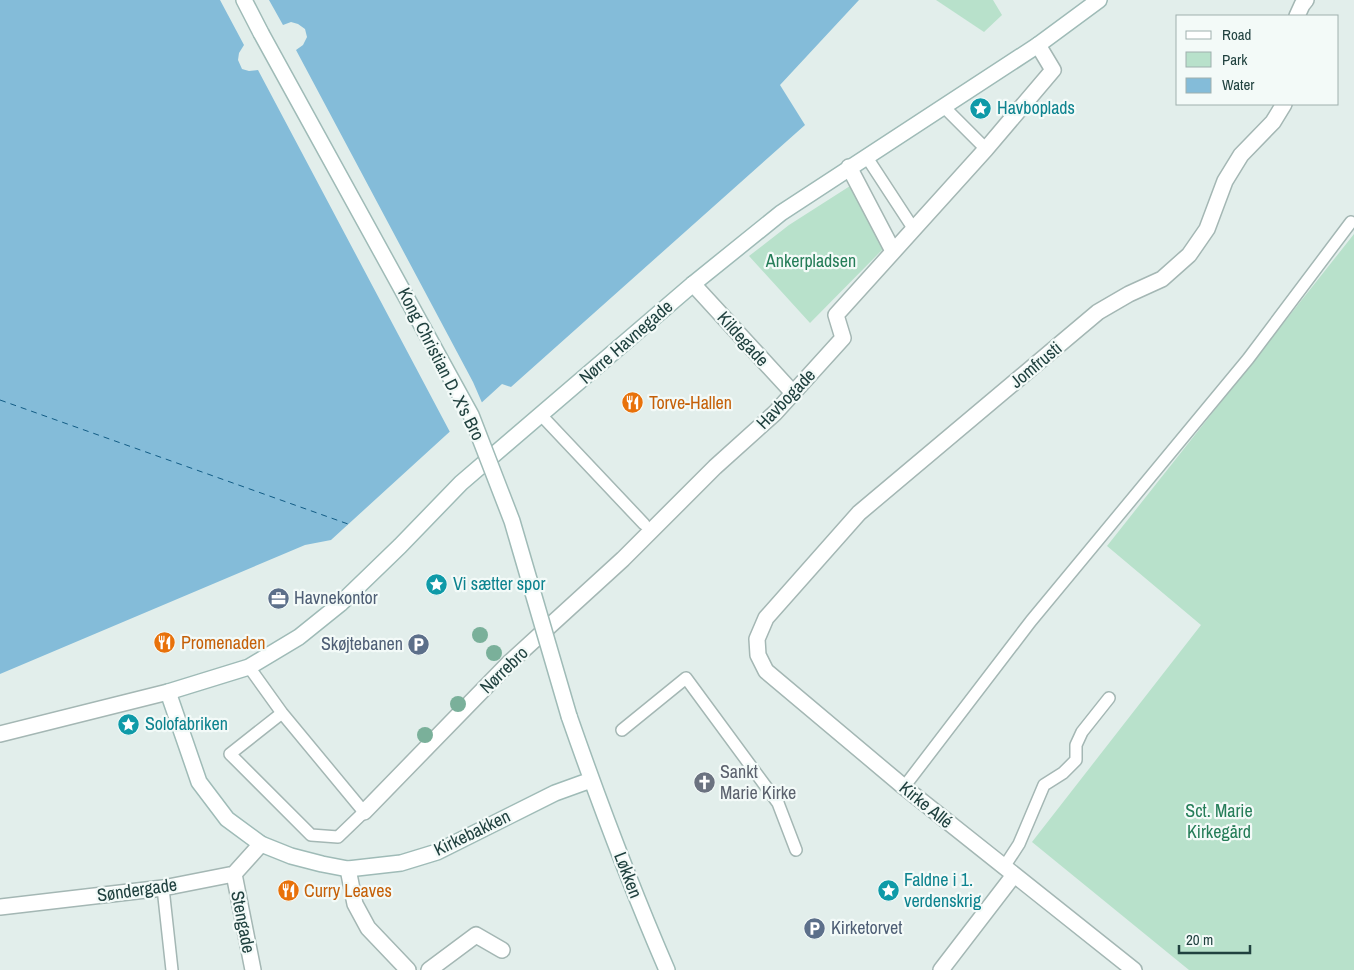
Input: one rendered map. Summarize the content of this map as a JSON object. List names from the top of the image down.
{
  "streets": {
    "street": [
      "Kildegade",
      "Nørre Havnegade",
      "Kong Christian D. X's Bro",
      "Jomfrusti",
      "Havbogade",
      "Nørrebro",
      "Kirke Allé",
      "Kirkebakken",
      "Løkken",
      "Søndergade",
      "Stengade"
    ]
  },
  "crossings": [
    ["Kildegade", "Nørre Havnegade"],
    ["Kildegade", "Havbogade"],
    ["Nørre Havnegade", "Havbogade"],
    ["Kong Christian D. X's Bro", "Kirkebakken"],
    ["Kong Christian D. X's Bro", "Løkken"],
    ["Jomfrusti", "Kirke Allé"],
    ["Havbogade", "Nørrebro"],
    ["Kirkebakken", "Løkken"],
    ["Søndergade", "Stengade"]
  ],
  "parks": ["Ankerpladsen", "Sct. Marie Kirkegård"],
  "places": {
    "place": [
      "Havboplads",
      "Vi sætter spor",
      "Solofabriken",
      "Faldne i 1. verdenskrig"
    ],
    "restaurant": ["Torve-Hallen", "Promenaden", "Curry Leaves"],
    "office": ["Havnekontor"],
    "parking": ["Skøjtebanen", "Kirketorvet"],
    "church": ["Sankt Marie Kirke"]
  },
  "legend": ["Road", "Park", "Water"],
  "scale_bar": "20 m"
}
